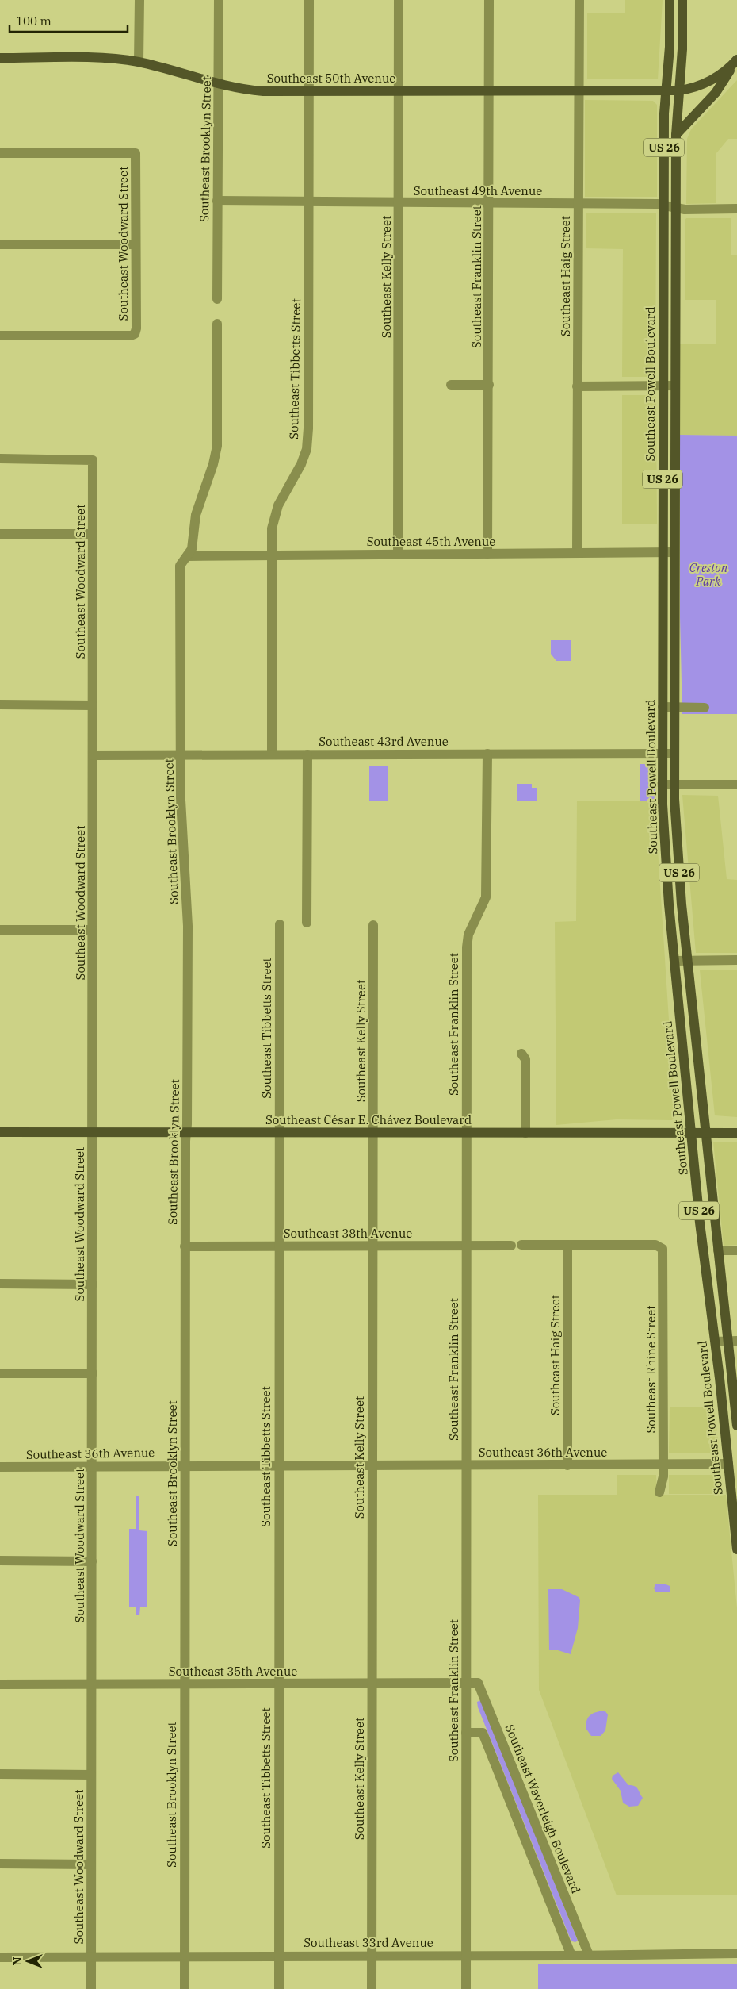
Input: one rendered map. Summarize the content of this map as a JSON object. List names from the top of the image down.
{
  "streets": {
    "main road": [
      "Southeast 50th Avenue",
      "US 26",
      "Southeast Powell Boulevard",
      "Southeast César E. Chávez Boulevard"
    ],
    "street": [
      "Southeast Brooklyn Street",
      "Southeast 49th Avenue",
      "Southeast Woodward Street",
      "Southeast Haig Street",
      "Southeast Kelly Street",
      "Southeast Franklin Street",
      "Southeast Tibbetts Street",
      "Southeast 45th Avenue",
      "Southeast 43rd Avenue",
      "Southeast 38th Avenue",
      "Southeast Rhine Street",
      "Southeast 36th Avenue",
      "Southeast 35th Avenue",
      "Southeast Waverleigh Boulevard",
      "Southeast 33rd Avenue"
    ]
  },
  "crossings": [
    ["Southeast 50th Avenue", "Southeast Brooklyn Street"],
    ["Southeast 50th Avenue", "Southeast Haig Street"],
    ["Southeast 50th Avenue", "Southeast Kelly Street"],
    ["Southeast 50th Avenue", "Southeast Franklin Street"],
    ["Southeast 50th Avenue", "Southeast Tibbetts Street"],
    ["Southeast 50th Avenue", "Southeast Powell Boulevard"],
    ["Southeast Brooklyn Street", "Southeast 49th Avenue"],
    ["Southeast Brooklyn Street", "Southeast 45th Avenue"],
    ["Southeast Brooklyn Street", "Southeast 43rd Avenue"],
    ["Southeast Brooklyn Street", "Southeast César E. Chávez Boulevard"],
    ["Southeast Brooklyn Street", "Southeast 38th Avenue"],
    ["Southeast Brooklyn Street", "Southeast 36th Avenue"],
    ["Southeast Brooklyn Street", "Southeast 35th Avenue"],
    ["Southeast Brooklyn Street", "Southeast 33rd Avenue"],
    ["Southeast 49th Avenue", "Southeast Haig Street"],
    ["Southeast 49th Avenue", "Southeast Kelly Street"],
    ["Southeast 49th Avenue", "Southeast Franklin Street"],
    ["Southeast 49th Avenue", "Southeast Tibbetts Street"],
    ["Southeast 49th Avenue", "Southeast Powell Boulevard"],
    ["Southeast Woodward Street", "Southeast 43rd Avenue"],
    ["Southeast Woodward Street", "Southeast César E. Chávez Boulevard"],
    ["Southeast Woodward Street", "Southeast 36th Avenue"],
    ["Southeast Woodward Street", "Southeast 35th Avenue"],
    ["Southeast Woodward Street", "Southeast 33rd Avenue"],
    ["Southeast Haig Street", "Southeast 45th Avenue"],
    ["Southeast Haig Street", "Southeast 38th Avenue"],
    ["Southeast Haig Street", "Southeast 36th Avenue"],
    ["Southeast Kelly Street", "Southeast 45th Avenue"],
    ["Southeast Kelly Street", "Southeast César E. Chávez Boulevard"],
    ["Southeast Kelly Street", "Southeast 38th Avenue"],
    ["Southeast Kelly Street", "Southeast 36th Avenue"],
    ["Southeast Kelly Street", "Southeast 35th Avenue"],
    ["Southeast Kelly Street", "Southeast 33rd Avenue"],
    ["Southeast Franklin Street", "Southeast 45th Avenue"],
    ["Southeast Franklin Street", "Southeast 43rd Avenue"],
    ["Southeast Franklin Street", "Southeast César E. Chávez Boulevard"],
    ["Southeast Franklin Street", "Southeast 38th Avenue"],
    ["Southeast Franklin Street", "Southeast 36th Avenue"],
    ["Southeast Franklin Street", "Southeast 35th Avenue"],
    ["Southeast Franklin Street", "Southeast Waverleigh Boulevard"],
    ["Southeast Franklin Street", "Southeast 33rd Avenue"],
    ["Southeast Tibbetts Street", "Southeast 45th Avenue"],
    ["Southeast Tibbetts Street", "Southeast 43rd Avenue"],
    ["Southeast Tibbetts Street", "Southeast César E. Chávez Boulevard"],
    ["Southeast Tibbetts Street", "Southeast 38th Avenue"],
    ["Southeast Tibbetts Street", "Southeast 36th Avenue"],
    ["Southeast Tibbetts Street", "Southeast 35th Avenue"],
    ["Southeast Tibbetts Street", "Southeast 33rd Avenue"],
    ["Southeast Powell Boulevard", "Southeast 45th Avenue"],
    ["Southeast Powell Boulevard", "Southeast 43rd Avenue"],
    ["Southeast Powell Boulevard", "Southeast César E. Chávez Boulevard"],
    ["Southeast Powell Boulevard", "Southeast 36th Avenue"],
    ["Southeast 38th Avenue", "Southeast Rhine Street"],
    ["Southeast Rhine Street", "Southeast 36th Avenue"],
    ["Southeast 35th Avenue", "Southeast Waverleigh Boulevard"],
    ["Southeast Waverleigh Boulevard", "Southeast 33rd Avenue"]
  ],
  "parks": ["Creston Park"],
  "scale_bar": "100 m",
  "north": "left"
}
